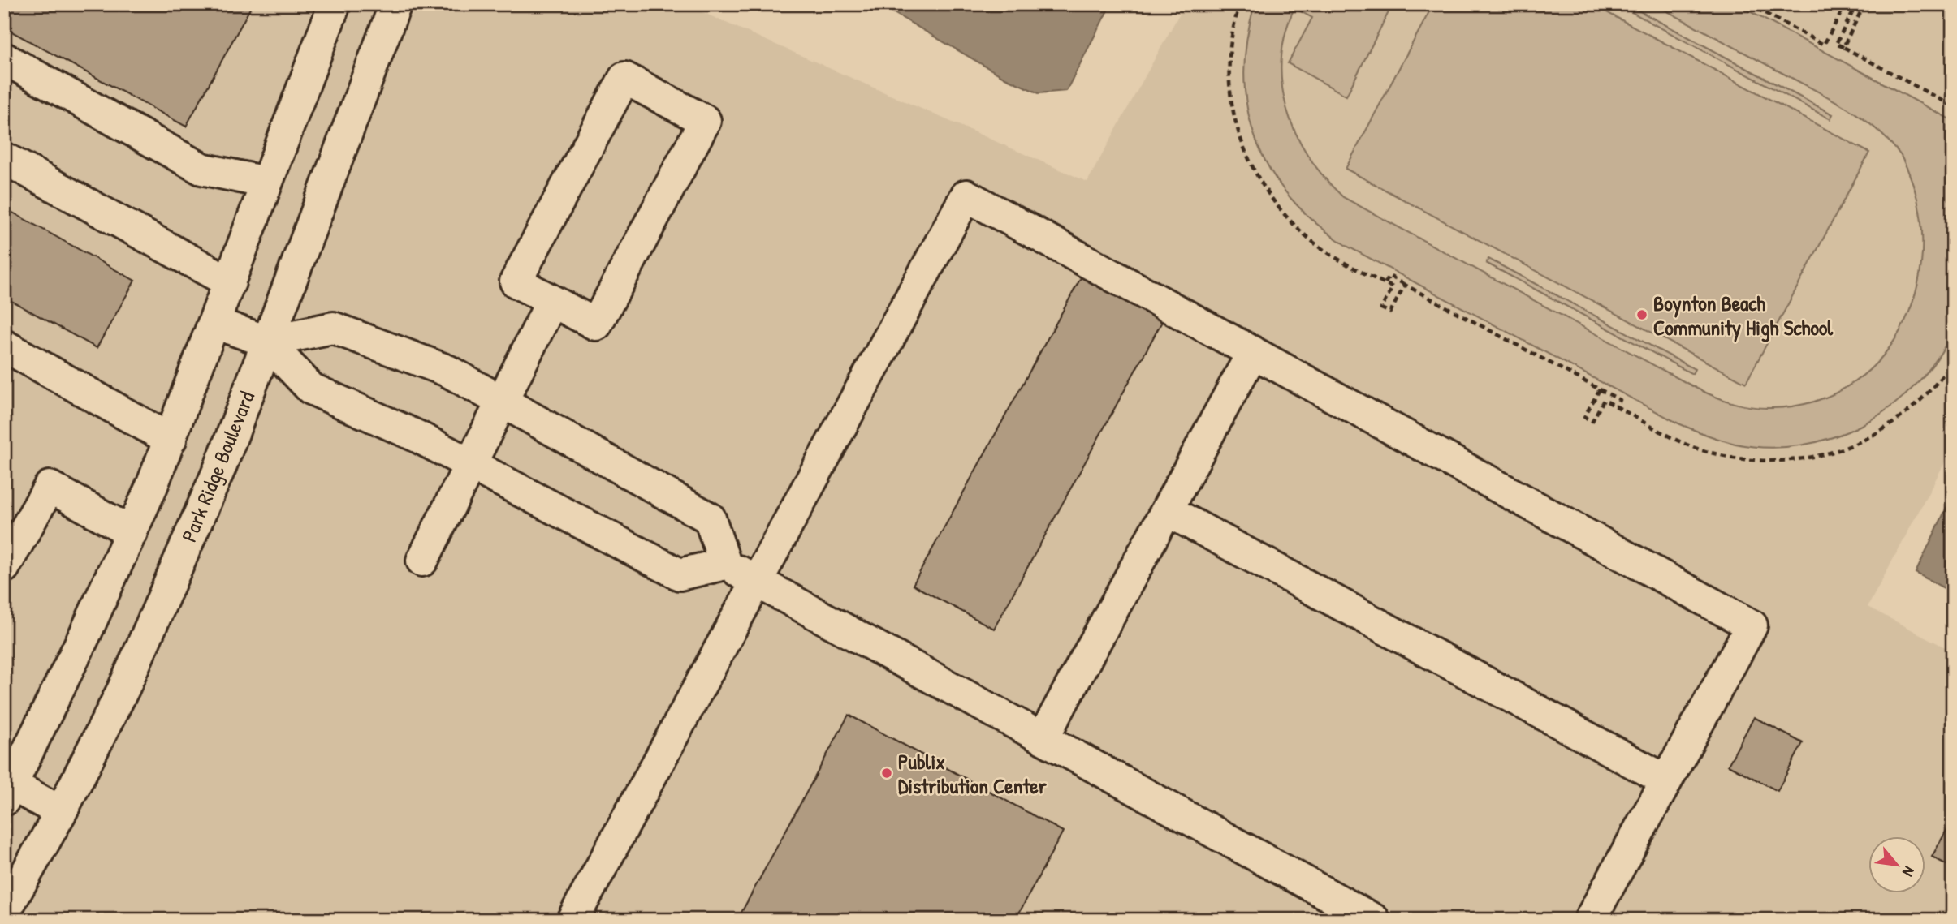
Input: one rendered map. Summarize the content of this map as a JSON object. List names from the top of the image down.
{
  "streets": {
    "street": ["Park Ridge Boulevard"]
  },
  "places": ["Boynton Beach Community High School", "Publix Distribution Center"],
  "north": "bottom right"
}
